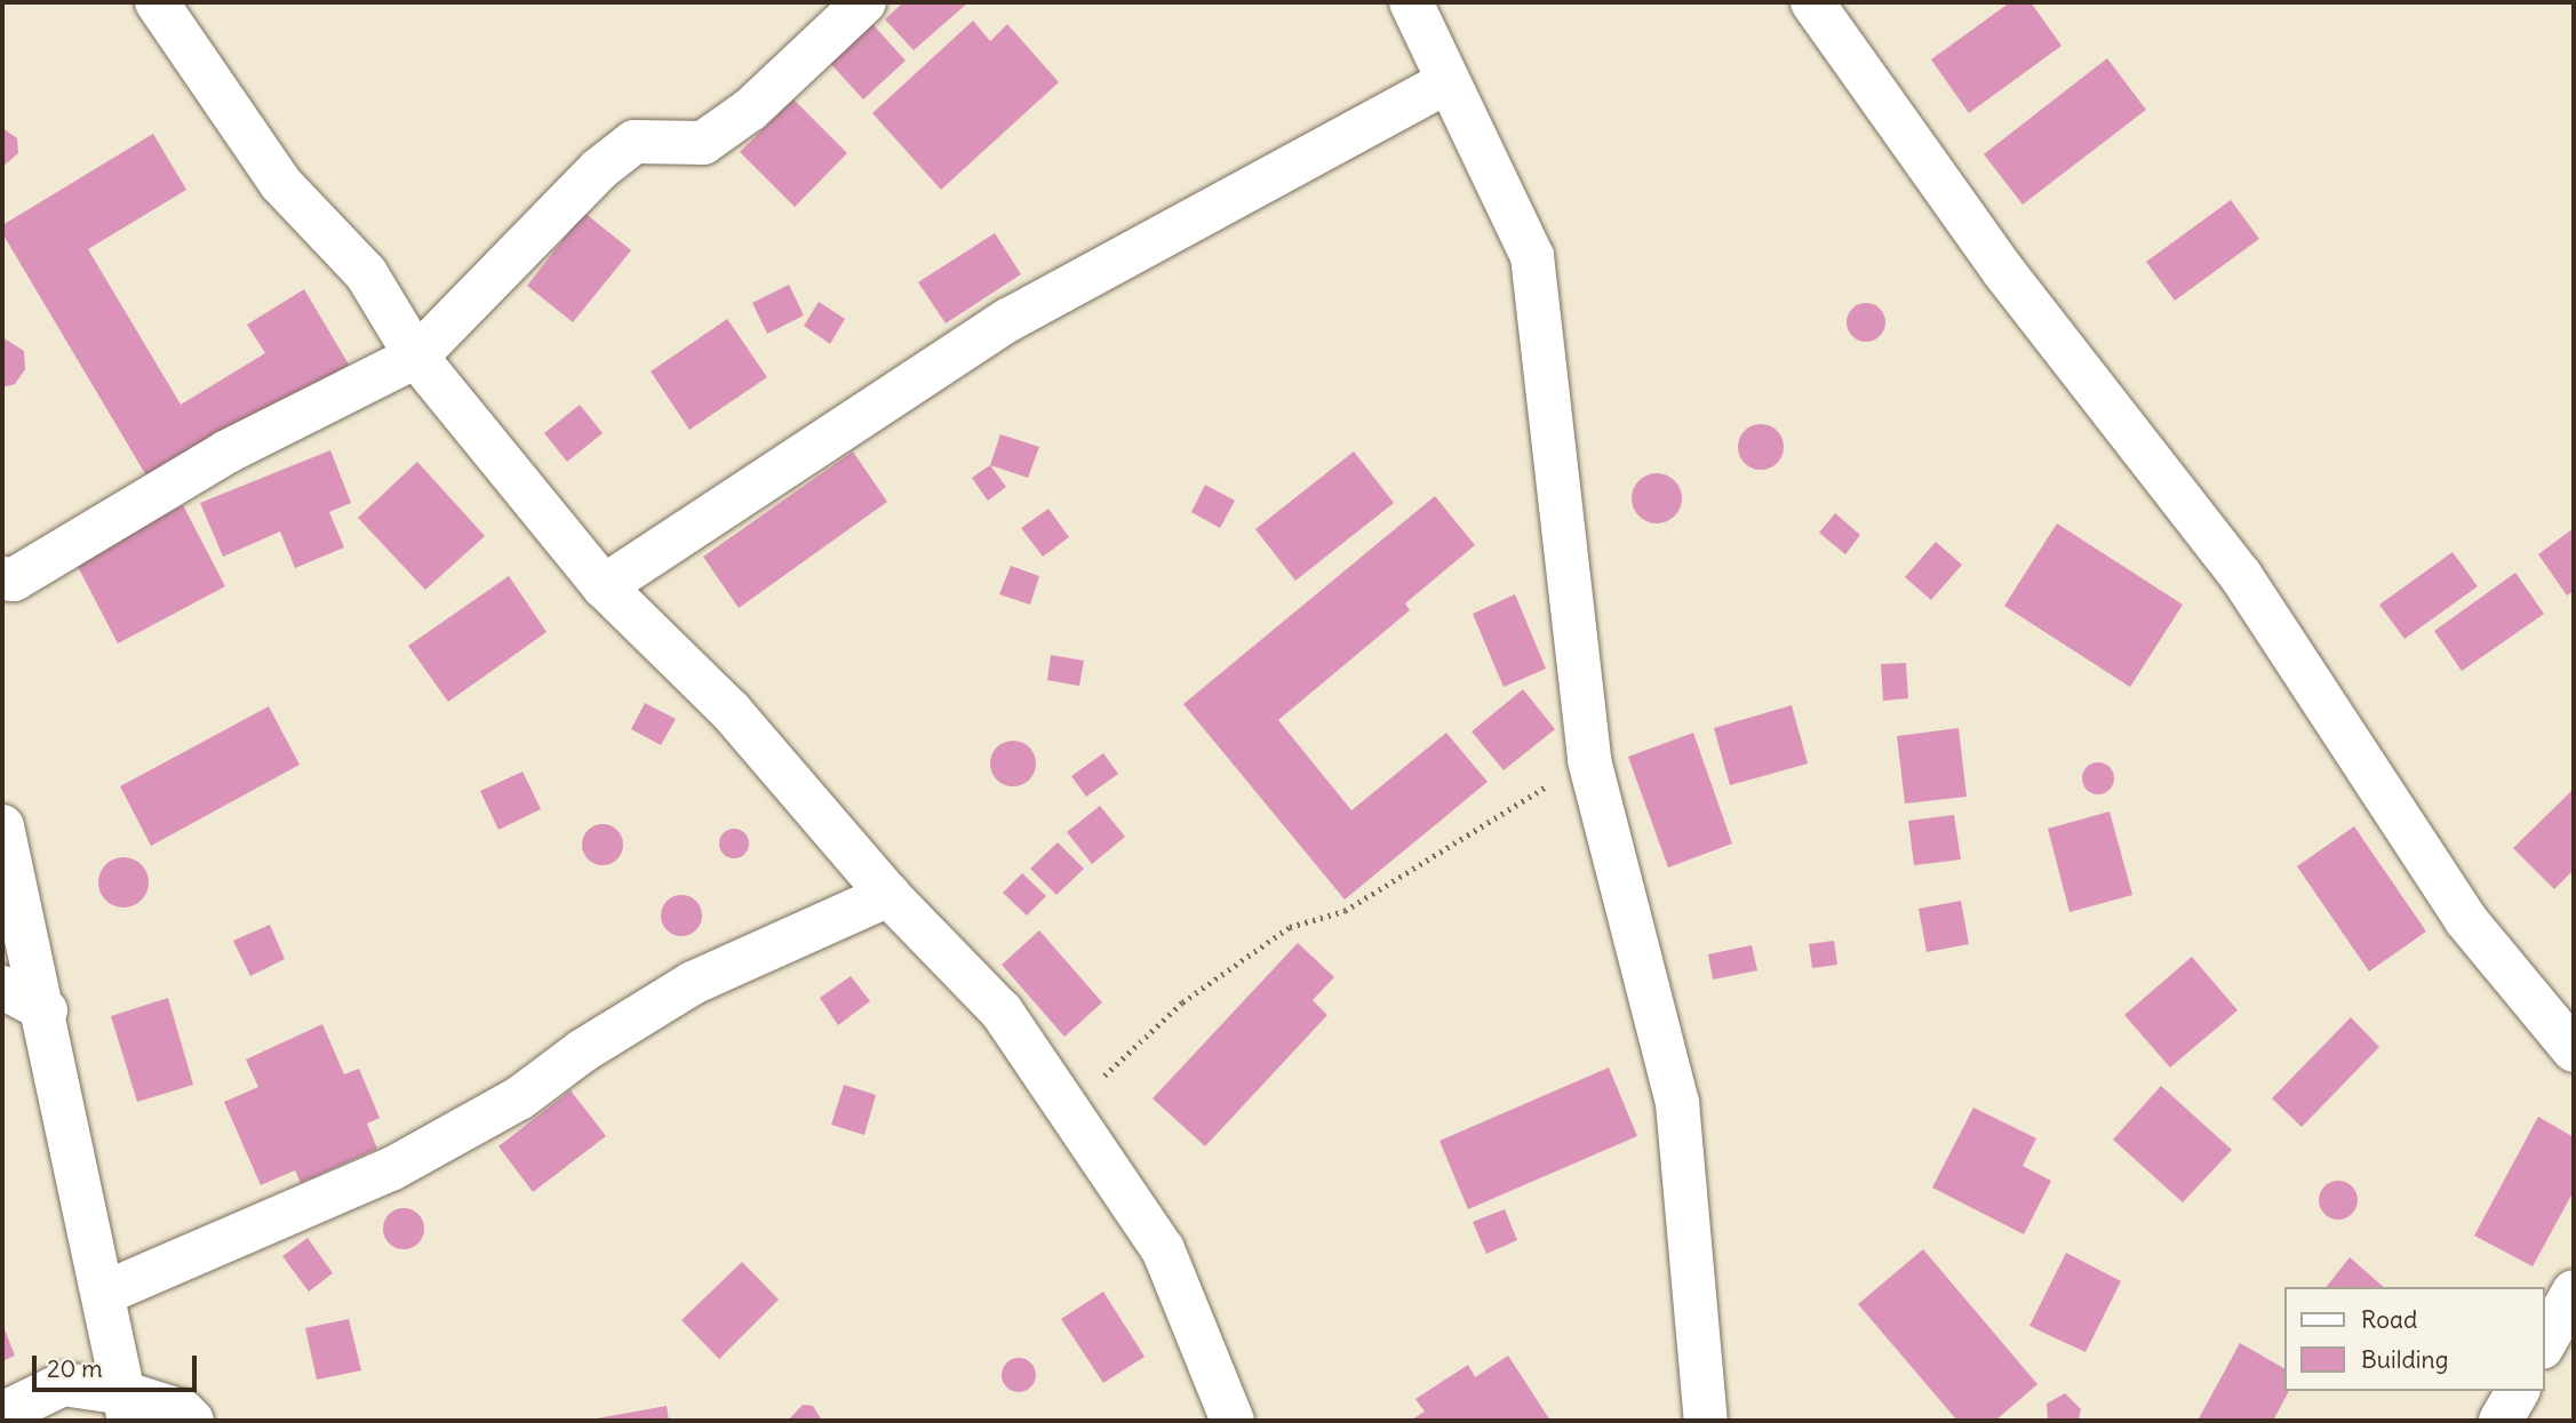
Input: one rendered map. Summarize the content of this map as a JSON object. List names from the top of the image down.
{
  "legend": ["Road", "Building"],
  "scale_bar": "20 m"
}
